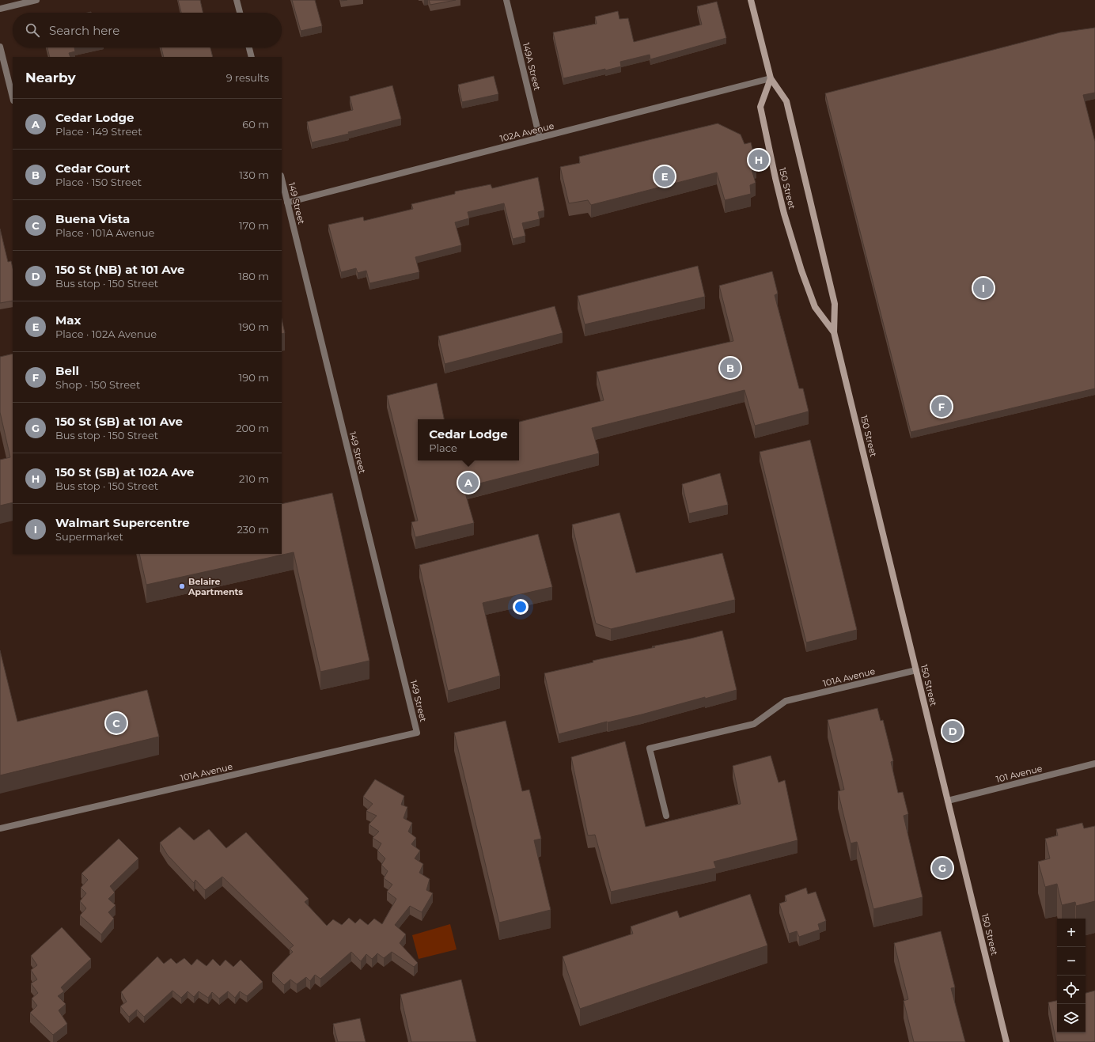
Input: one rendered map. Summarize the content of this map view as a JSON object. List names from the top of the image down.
{
  "streets": {
    "main road": ["150 Street"],
    "street": [
      "149A Street",
      "102A Avenue",
      "149 Street",
      "101A Avenue",
      "101 Avenue"
    ]
  },
  "crossings": [
    ["149A Street", "102A Avenue"],
    ["102A Avenue", "150 Street"],
    ["102A Avenue", "149 Street"],
    ["150 Street", "101A Avenue"],
    ["150 Street", "101 Avenue"],
    ["149 Street", "101A Avenue"]
  ],
  "places": ["Belaire Apartments"],
  "page": {
    "search": "Search here",
    "heading": ["Nearby", "9 results"],
    "list": [
      {
        "mark": "A",
        "name": "Cedar Lodge",
        "note": "Place · 149 Street",
        "value": "60 m"
      },
      {
        "mark": "B",
        "name": "Cedar Court",
        "note": "Place · 150 Street",
        "value": "130 m"
      },
      {
        "mark": "C",
        "name": "Buena Vista",
        "note": "Place · 101A Avenue",
        "value": "170 m"
      },
      {
        "mark": "D",
        "name": "150 St (NB) at 101 Ave",
        "note": "Bus stop · 150 Street",
        "value": "180 m"
      },
      {
        "mark": "E",
        "name": "Max",
        "note": "Place · 102A Avenue",
        "value": "190 m"
      },
      {
        "mark": "F",
        "name": "Bell",
        "note": "Shop · 150 Street",
        "value": "190 m"
      },
      {
        "mark": "G",
        "name": "150 St (SB) at 101 Ave",
        "note": "Bus stop · 150 Street",
        "value": "200 m"
      },
      {
        "mark": "H",
        "name": "150 St (SB) at 102A Ave",
        "note": "Bus stop · 150 Street",
        "value": "210 m"
      },
      {
        "mark": "I",
        "name": "Walmart Supercentre",
        "note": "Supermarket",
        "value": "230 m"
      }
    ],
    "pins": [
      "H",
      "E",
      "I",
      "B",
      "F",
      "A",
      "C",
      "D",
      "G"
    ],
    "popup": ["Cedar Lodge", "Place"],
    "map_buttons": ["+", "−"]
  }
}
